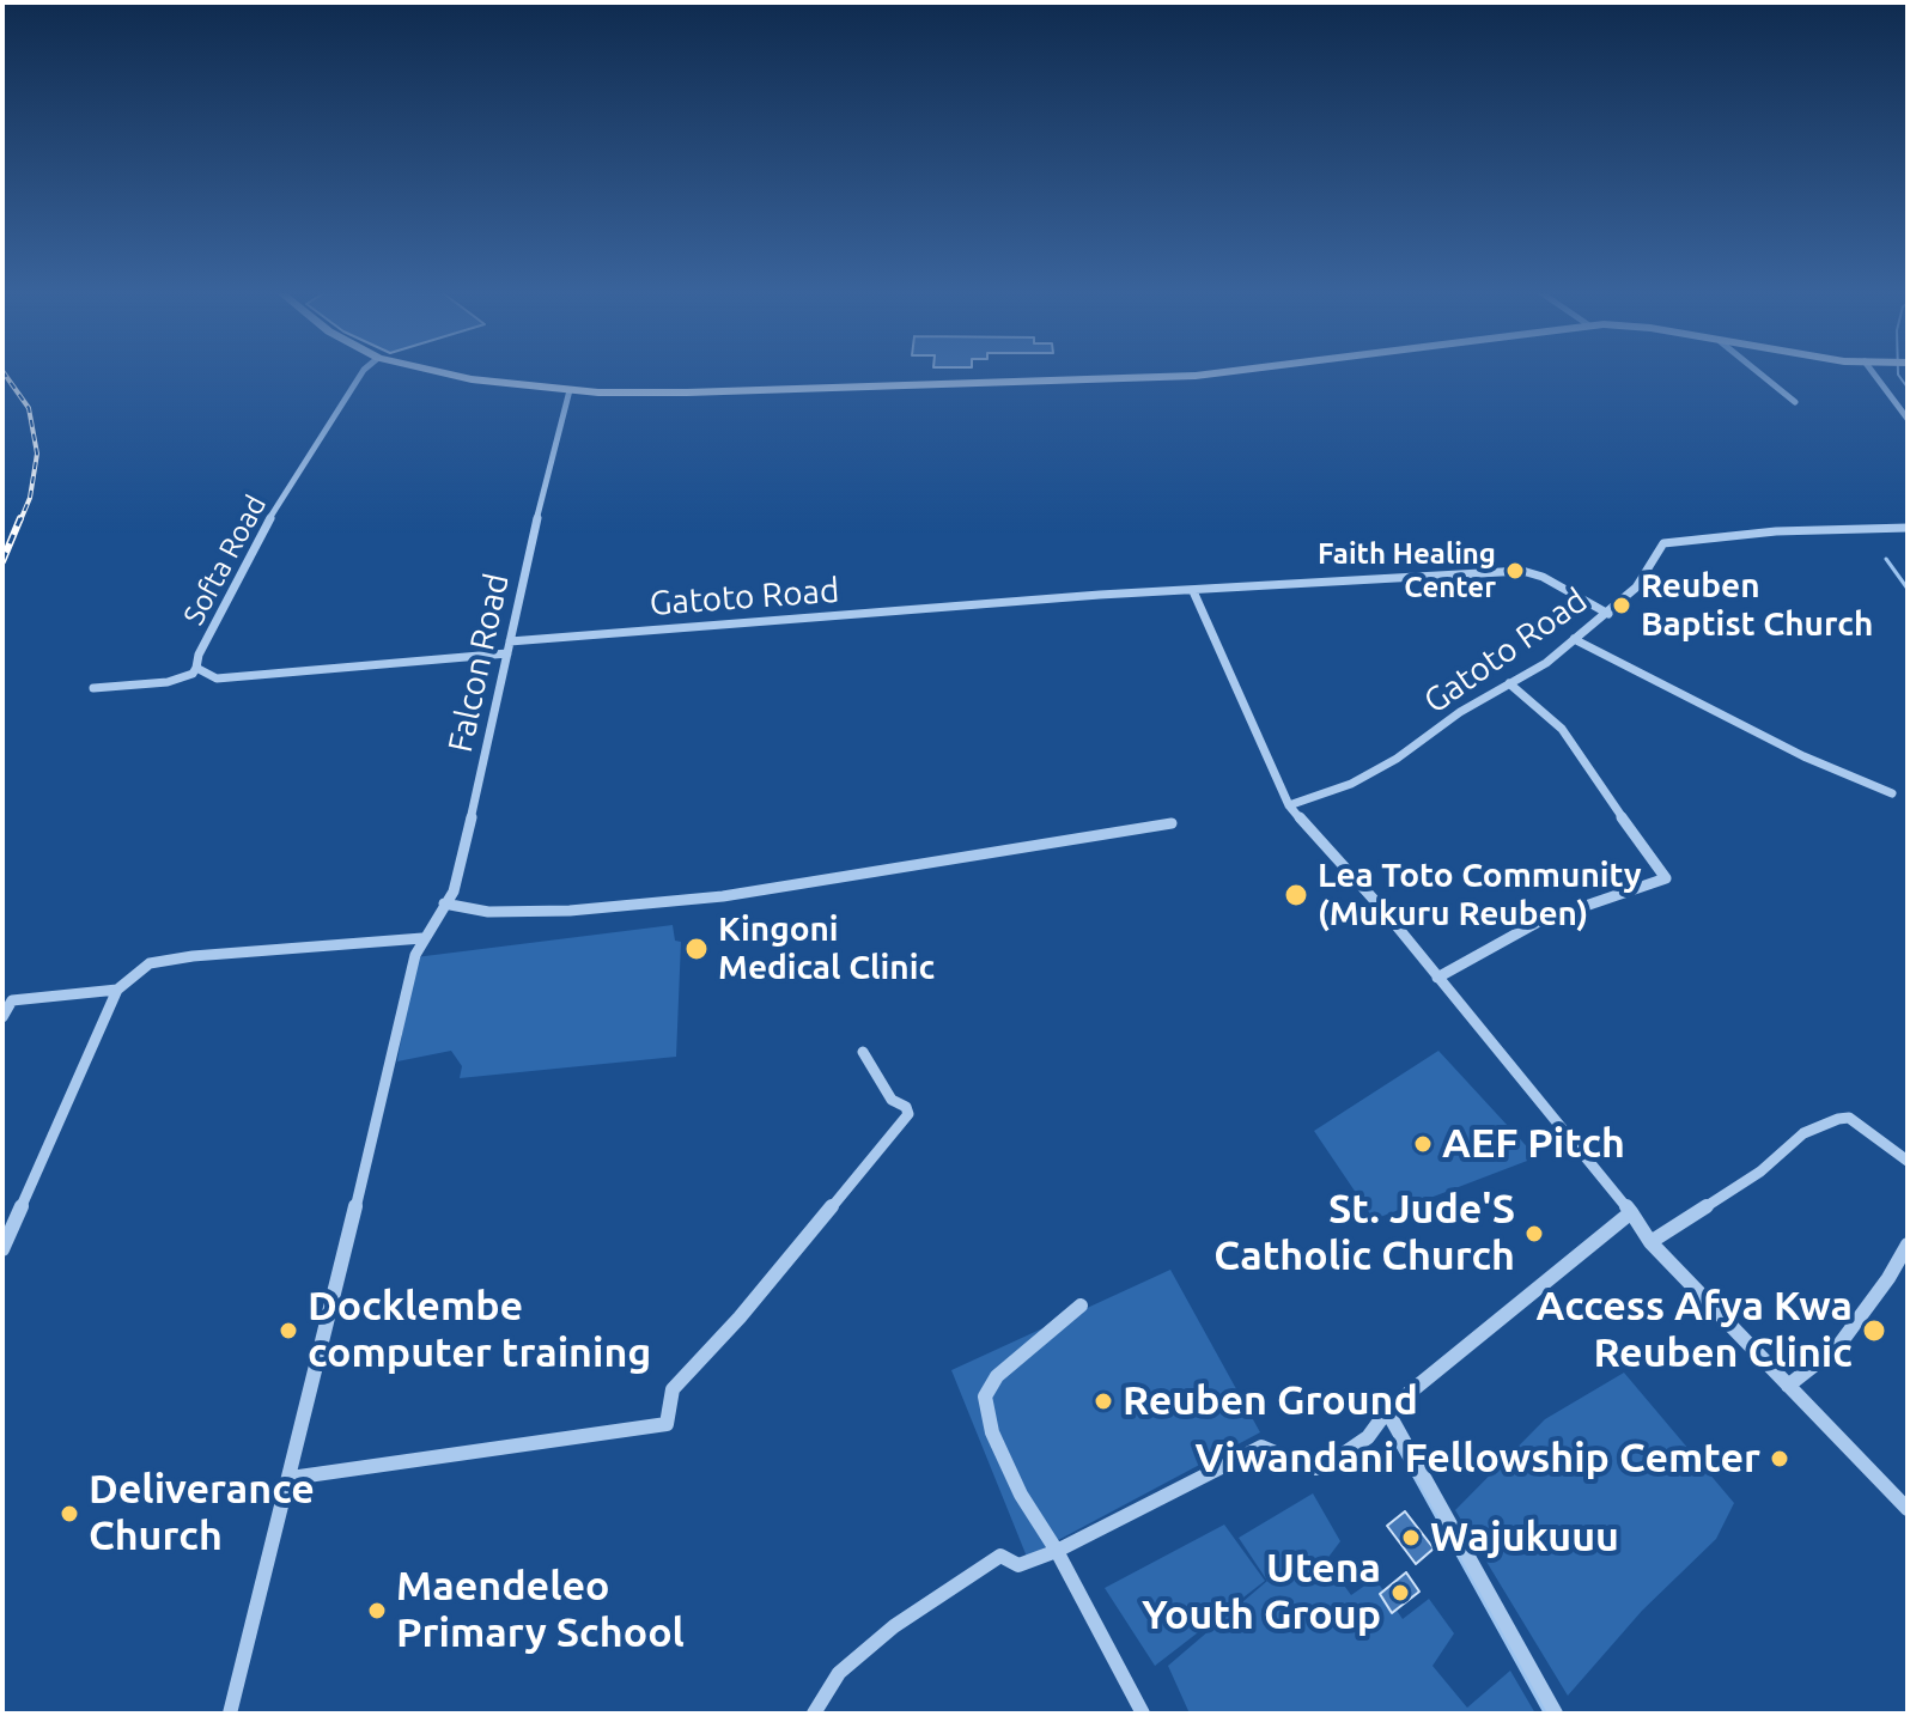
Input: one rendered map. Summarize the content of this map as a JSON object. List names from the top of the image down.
{
  "streets": {
    "street": ["Softa Road", "Gatoto Road", "Falcon Road"]
  },
  "crossings": [
    ["Softa Road", "Falcon Road"],
    ["Gatoto Road", "Falcon Road"]
  ],
  "places": [
    "Faith Healing Center",
    "Reuben Baptist Church",
    "Lea Toto Community (Mukuru Reuben)",
    "Kingoni Medical Clinic",
    "AEF Pitch",
    "St. Jude'S Catholic Church",
    "Docklembe computer training",
    "Access Afya Kwa Reuben Clinic",
    "Reuben Ground",
    "Viwandani Fellowship Cemter",
    "Deliverance Church",
    "Wajukuuu",
    "Utena Youth Group",
    "Maendeleo Primary School"
  ]
}
